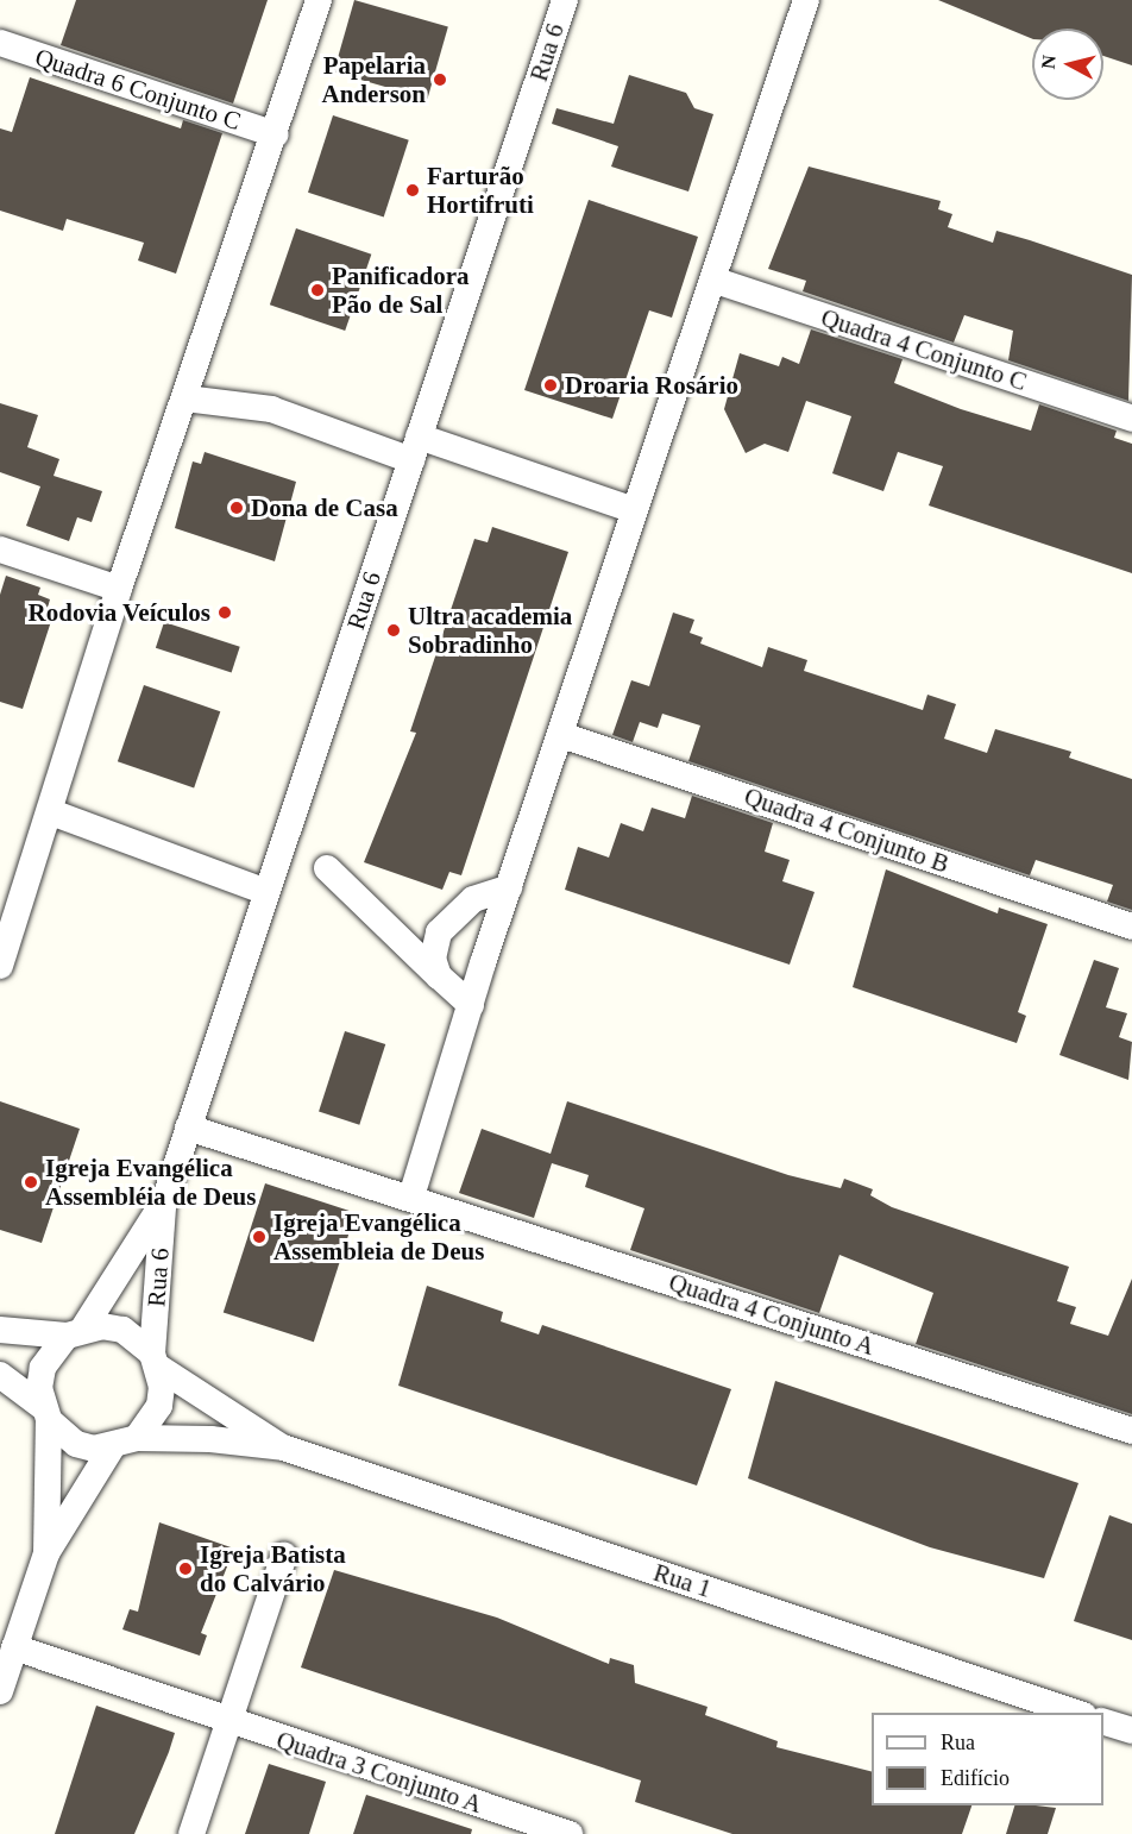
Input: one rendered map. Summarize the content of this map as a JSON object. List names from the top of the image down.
{
  "streets": {
    "street": [
      "Rua 6",
      "Quadra 6 Conjunto C",
      "Quadra 4 Conjunto C",
      "Quadra 4 Conjunto B",
      "Quadra 4 Conjunto A",
      "Rua 1",
      "Quadra 3 Conjunto A"
    ]
  },
  "crossings": [
    ["Rua 6", "Quadra 4 Conjunto A"]
  ],
  "places": [
    "Papelaria Anderson",
    "Farturão Hortifruti",
    "Panificadora Pão de Sal",
    "Droaria Rosário",
    "Dona de Casa",
    "Rodovia Veículos",
    "Ultra academia Sobradinho",
    "Igreja Evangélica Assembléia de Deus",
    "Igreja Evangélica Assembleia de Deus",
    "Igreja Batista do Calvário"
  ],
  "legend": ["Rua", "Edifício"],
  "north": "left"
}
